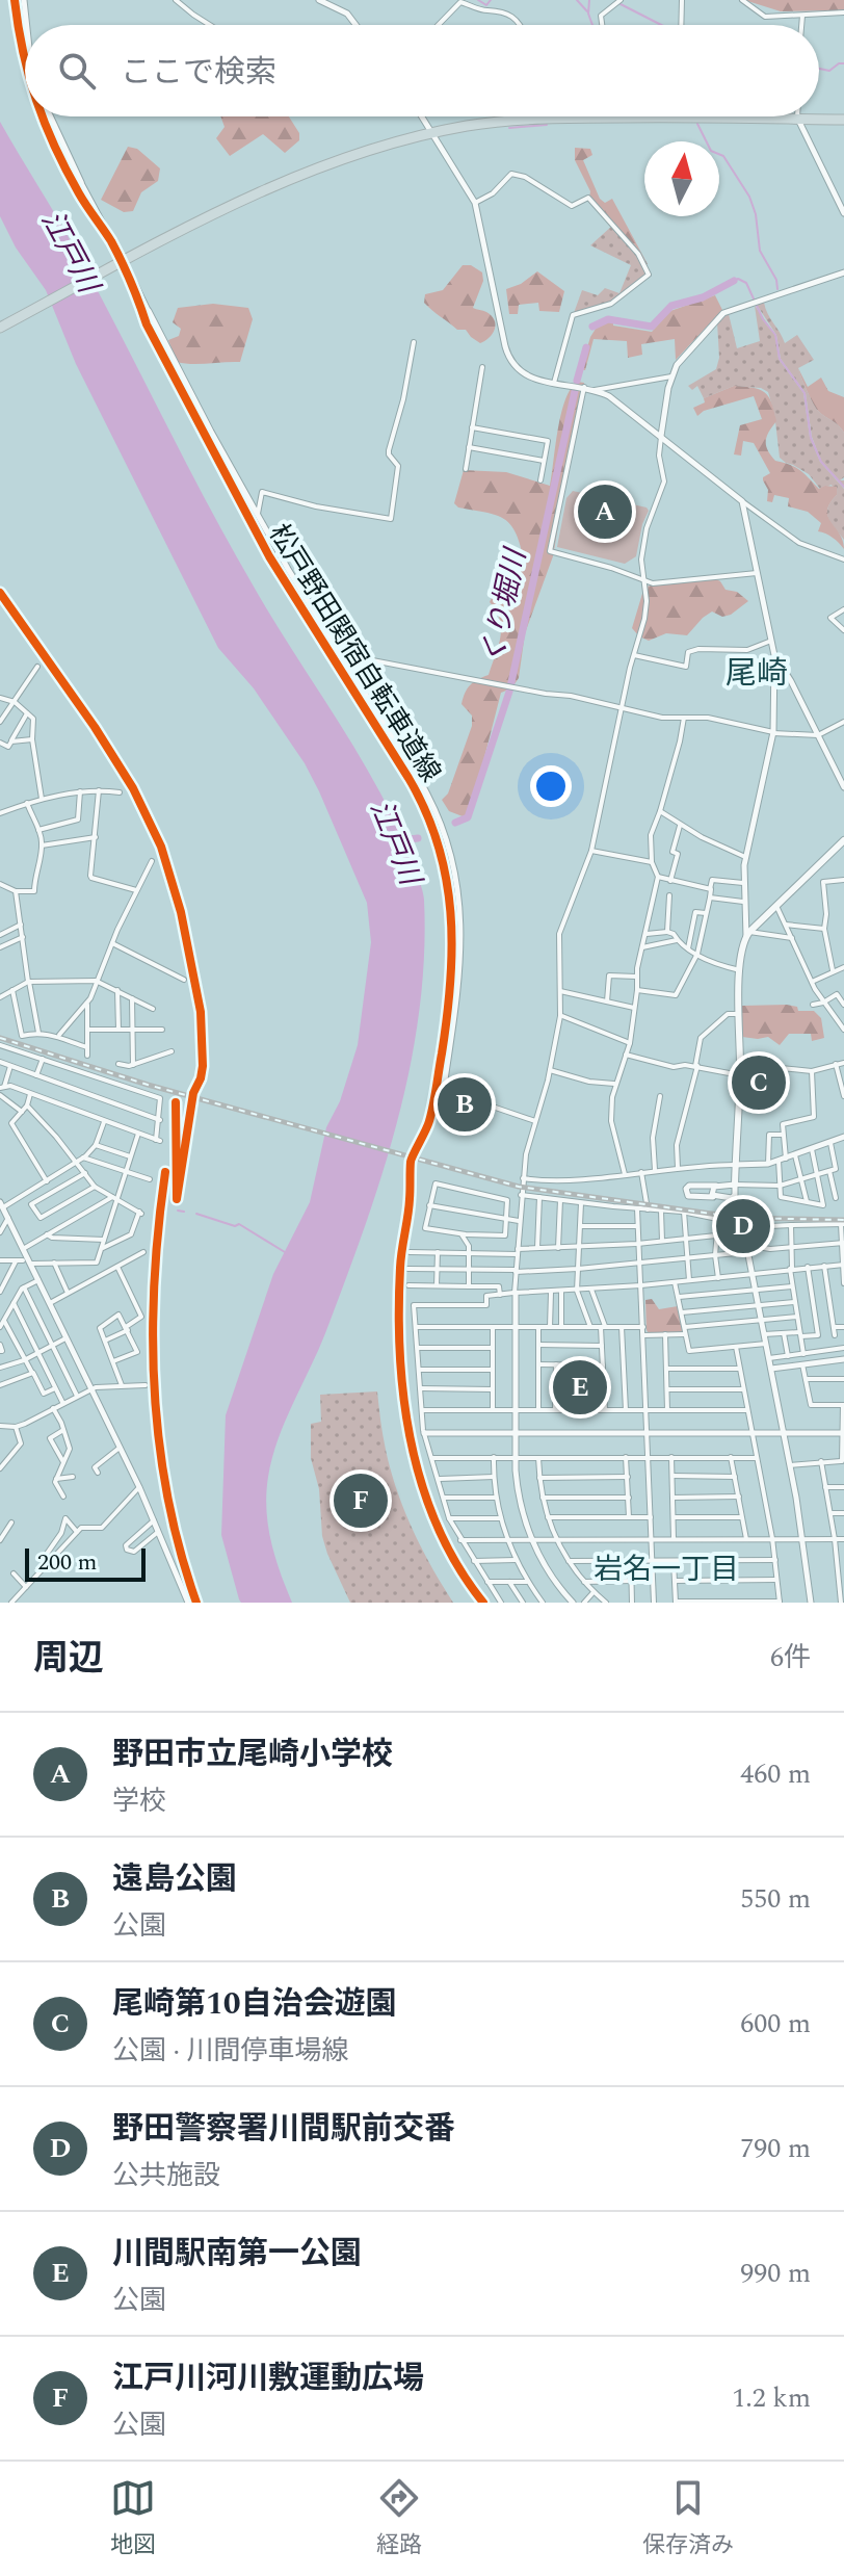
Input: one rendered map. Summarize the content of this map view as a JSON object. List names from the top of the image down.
{
  "streets": {
    "cycle path": ["松戸野田関宿自転車道線"]
  },
  "districts": ["尾崎", "岩名一丁目"],
  "water": ["江戸川", "くり堀川"],
  "scale_bar": "200 m",
  "north": "top",
  "page": {
    "search": "ここで検索",
    "pins": [
      "A",
      "C",
      "B",
      "D",
      "E",
      "F"
    ],
    "scale": "200 m",
    "heading": ["周辺", "6件"],
    "list": [
      {
        "mark": "A",
        "name": "野田市立尾崎小学校",
        "note": "学校",
        "value": "460 m"
      },
      {
        "mark": "B",
        "name": "遠島公園",
        "note": "公園",
        "value": "550 m"
      },
      {
        "mark": "C",
        "name": "尾崎第10自治会遊園",
        "note": "公園 · 川間停車場線",
        "value": "600 m"
      },
      {
        "mark": "D",
        "name": "野田警察署川間駅前交番",
        "note": "公共施設",
        "value": "790 m"
      },
      {
        "mark": "E",
        "name": "川間駅南第一公園",
        "note": "公園",
        "value": "990 m"
      },
      {
        "mark": "F",
        "name": "江戸川河川敷運動広場",
        "note": "公園",
        "value": "1.2 km"
      }
    ],
    "nav": ["地図", "経路", "保存済み"]
  }
}
